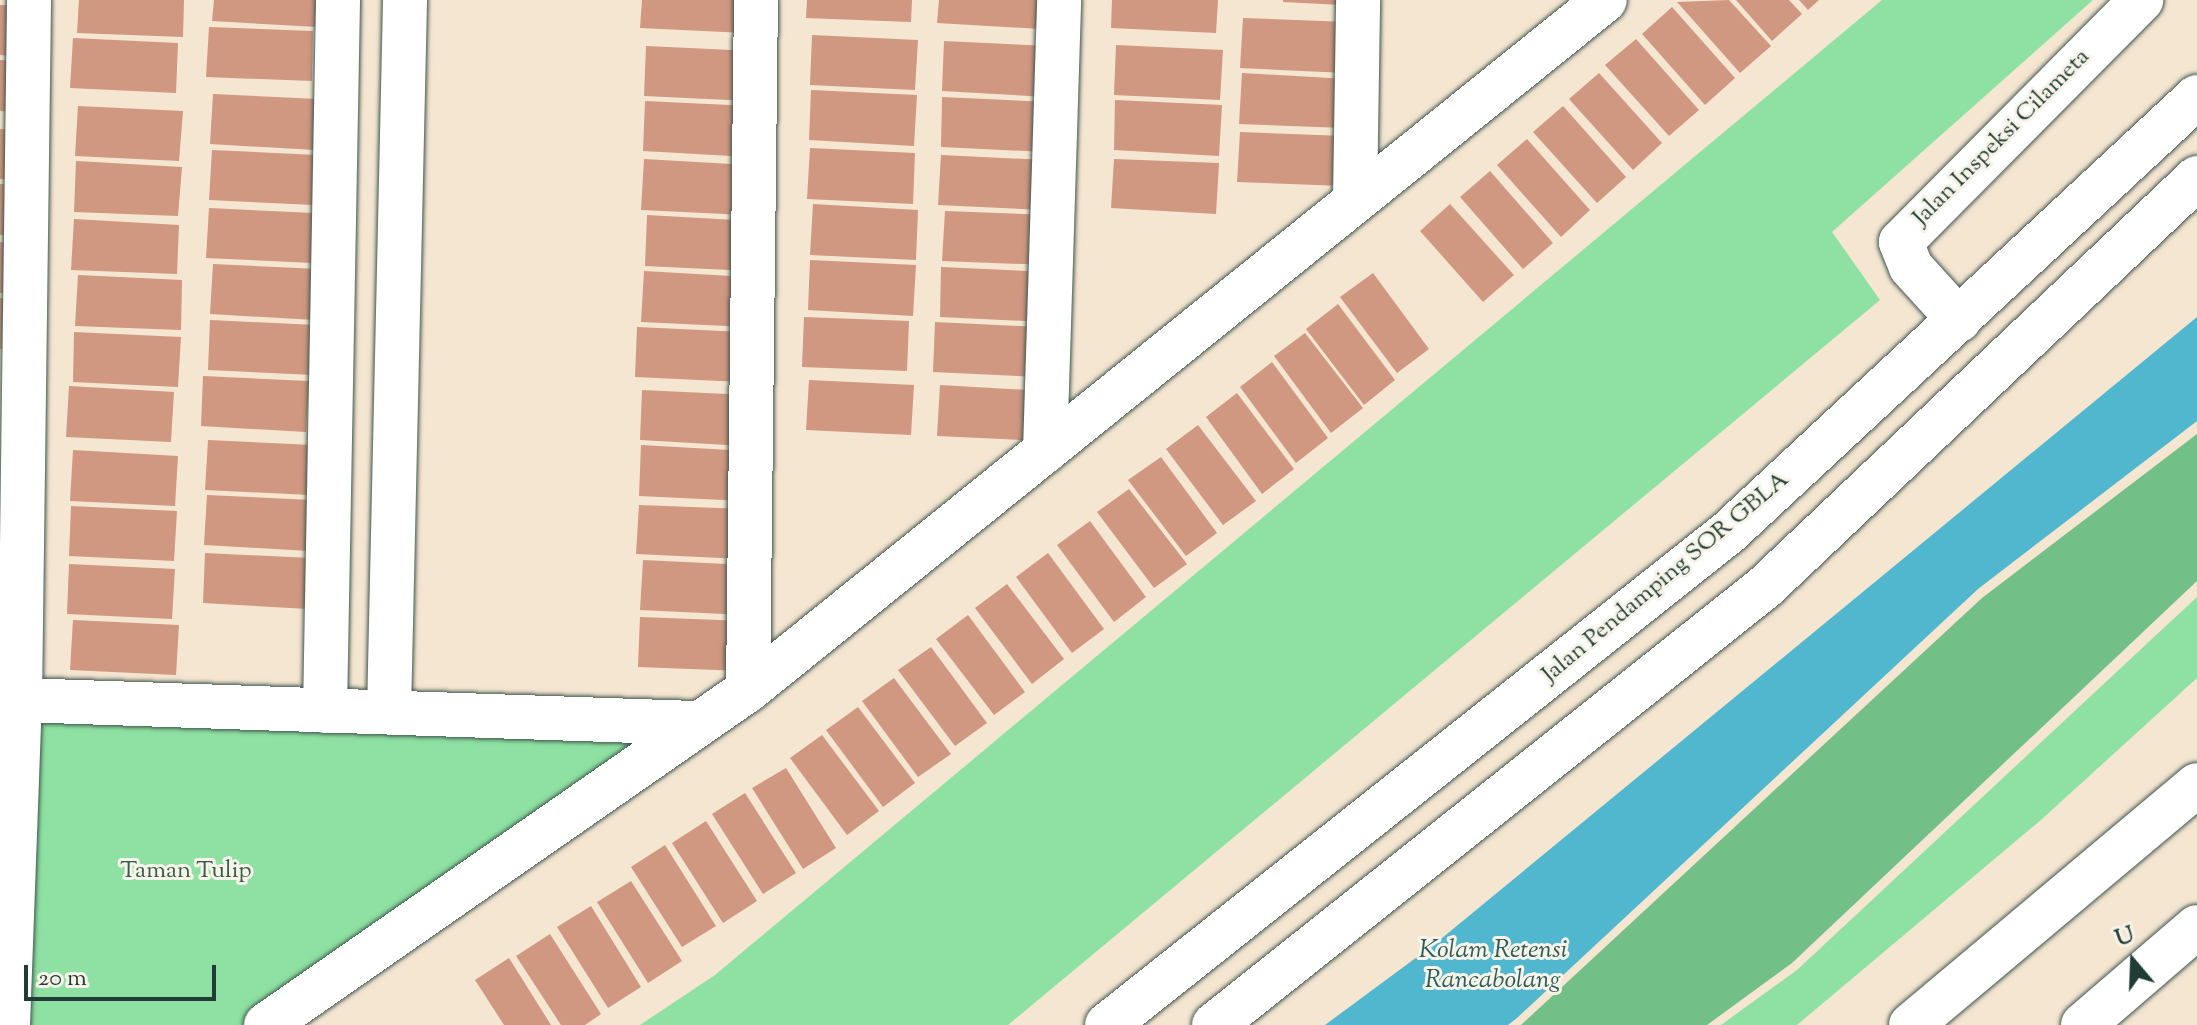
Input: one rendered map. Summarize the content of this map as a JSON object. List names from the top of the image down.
{
  "streets": {
    "main road": ["Jalan Inspeksi Cilameta", "Jalan Pendamping SOR GBLA"]
  },
  "crossings": [
    ["Jalan Inspeksi Cilameta", "Jalan Pendamping SOR GBLA"]
  ],
  "water": ["Kolam Retensi Rancabolang"],
  "parks": ["Taman Tulip"],
  "scale_bar": "20 m",
  "north": "top"
}
